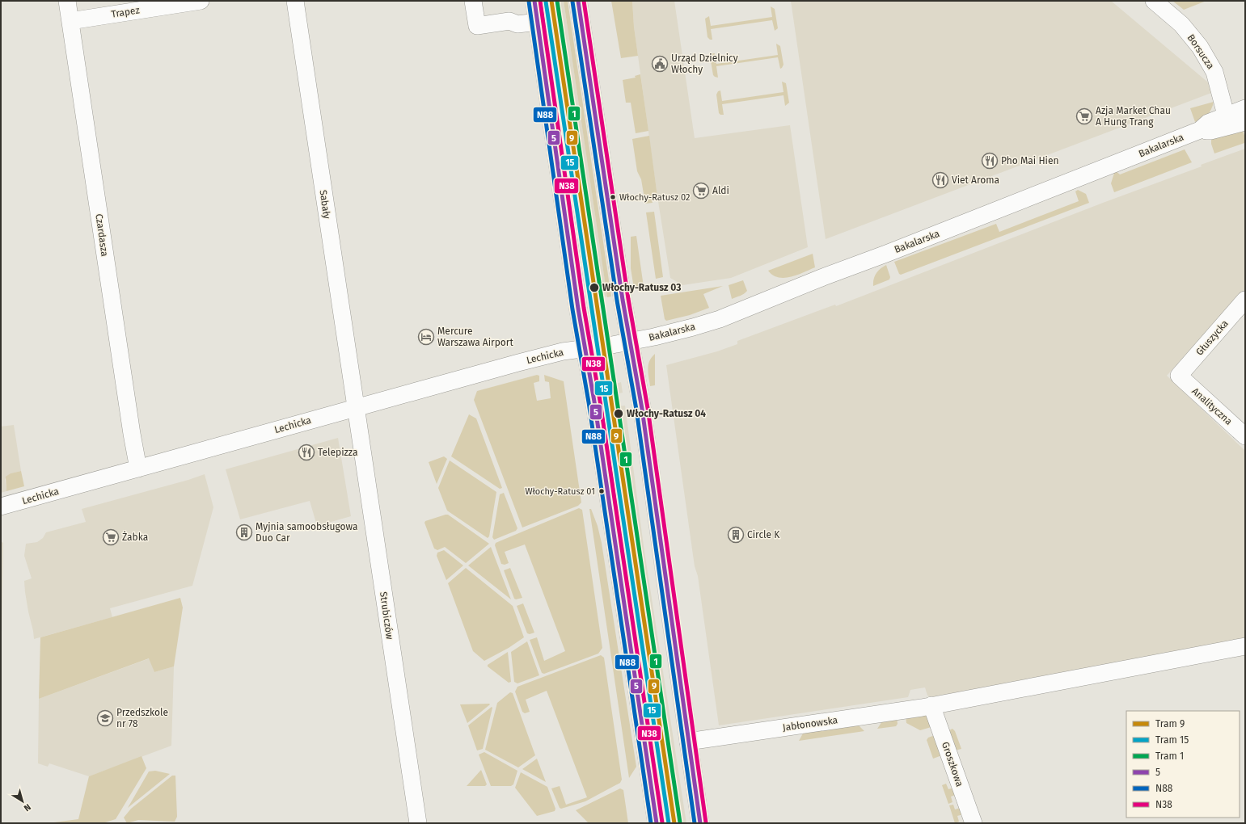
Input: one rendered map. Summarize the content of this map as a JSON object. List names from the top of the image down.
{
  "streets": {
    "street": [
      "Trapez",
      "Borsucza",
      "Bakalarska",
      "Sabały",
      "Czardasza",
      "Głuszycka",
      "Lechicka",
      "Analityczna",
      "Strubiczów",
      "Jabłonowska",
      "Groszkowa"
    ]
  },
  "crossings": [
    ["Trapez", "Czardasza"],
    ["Borsucza", "Bakalarska"],
    ["Bakalarska", "Lechicka"],
    ["Sabały", "Lechicka"],
    ["Sabały", "Strubiczów"],
    ["Czardasza", "Lechicka"],
    ["Głuszycka", "Analityczna"],
    ["Lechicka", "Strubiczów"],
    ["Jabłonowska", "Groszkowa"]
  ],
  "places": {
    "public building": ["Urząd Dzielnicy Włochy"],
    "supermarket": ["Azja Market Chau A Hung Trang", "Aldi", "Żabka"],
    "restaurant": ["Pho Mai Hien", "Viet Aroma", "Telepizza"],
    "other": [
      "Włochy-Ratusz 02",
      "Włochy-Ratusz 03",
      "Włochy-Ratusz 04",
      "Włochy-Ratusz 01"
    ],
    "hotel": ["Mercure Warszawa Airport"],
    "building": ["Myjnia samoobsługowa Duo Car", "Circle K"],
    "school or university": ["Przedszkole nr 78"]
  },
  "lines": [
    "tram line 9",
    "tram line 1",
    "transit line 5",
    "transit line N38",
    "tram line 15",
    "transit line N88"
  ],
  "legend": [
    "Tram 9",
    "Tram 15",
    "Tram 1",
    "5",
    "N88",
    "N38"
  ],
  "north": "bottom right"
}
